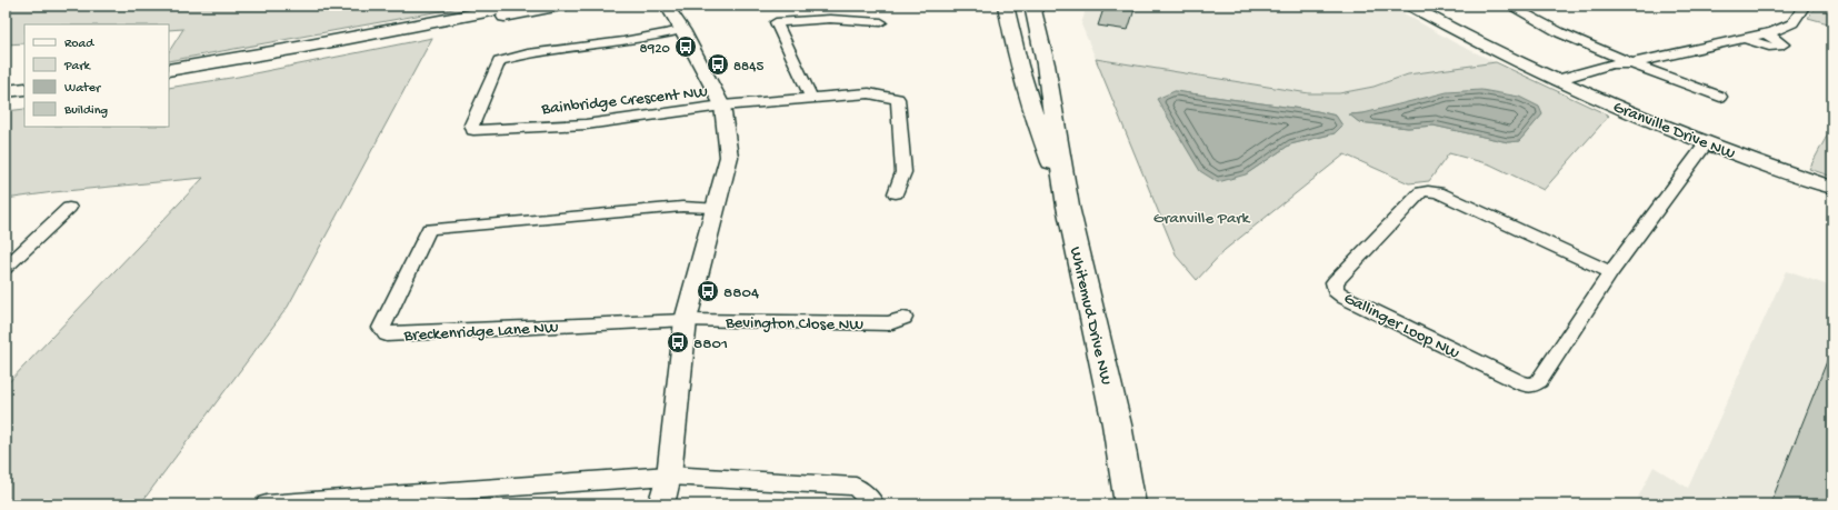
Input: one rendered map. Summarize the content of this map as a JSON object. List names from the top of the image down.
{
  "streets": {
    "main road": ["Whitemud Drive NW"],
    "street": [
      "Bainbridge Crescent NW",
      "Granville Drive NW",
      "Bevington Close NW",
      "Gallinger Loop NW",
      "Breckenridge Lane NW"
    ]
  },
  "crossings": [
    ["Granville Drive NW", "Gallinger Loop NW"],
    ["Bevington Close NW", "Breckenridge Lane NW"]
  ],
  "parks": ["Granville Park"],
  "places": {
    "bus stop": [
      "8920",
      "8845",
      "8804",
      "8801"
    ]
  },
  "legend": [
    "Road",
    "Park",
    "Water",
    "Building"
  ]
}
